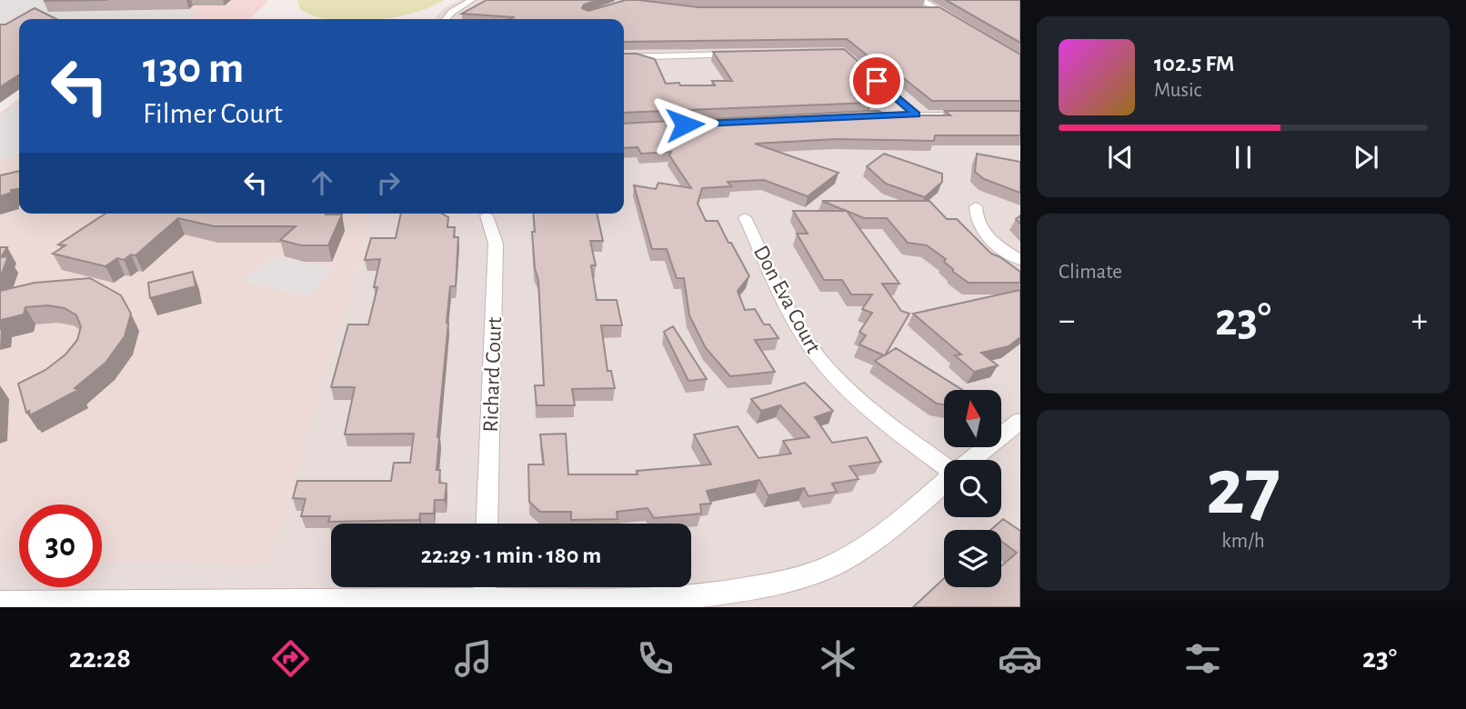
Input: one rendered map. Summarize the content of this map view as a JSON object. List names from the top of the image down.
{
  "streets": {
    "street": ["Don Eva Court", "Richard Court"]
  },
  "north": "top",
  "page": {
    "turn": ["130 m", "Filmer Court"],
    "song": ["102.5 FM", "Music"],
    "tile": [
      "Climate",
      ["27", "km/h"]
    ],
    "heat": ["−", "23°", "+"],
    "limit": "30",
    "trip": "22:29 · 1 min · 180 m",
    "tabs": ["22:28", "23°"]
  }
}
